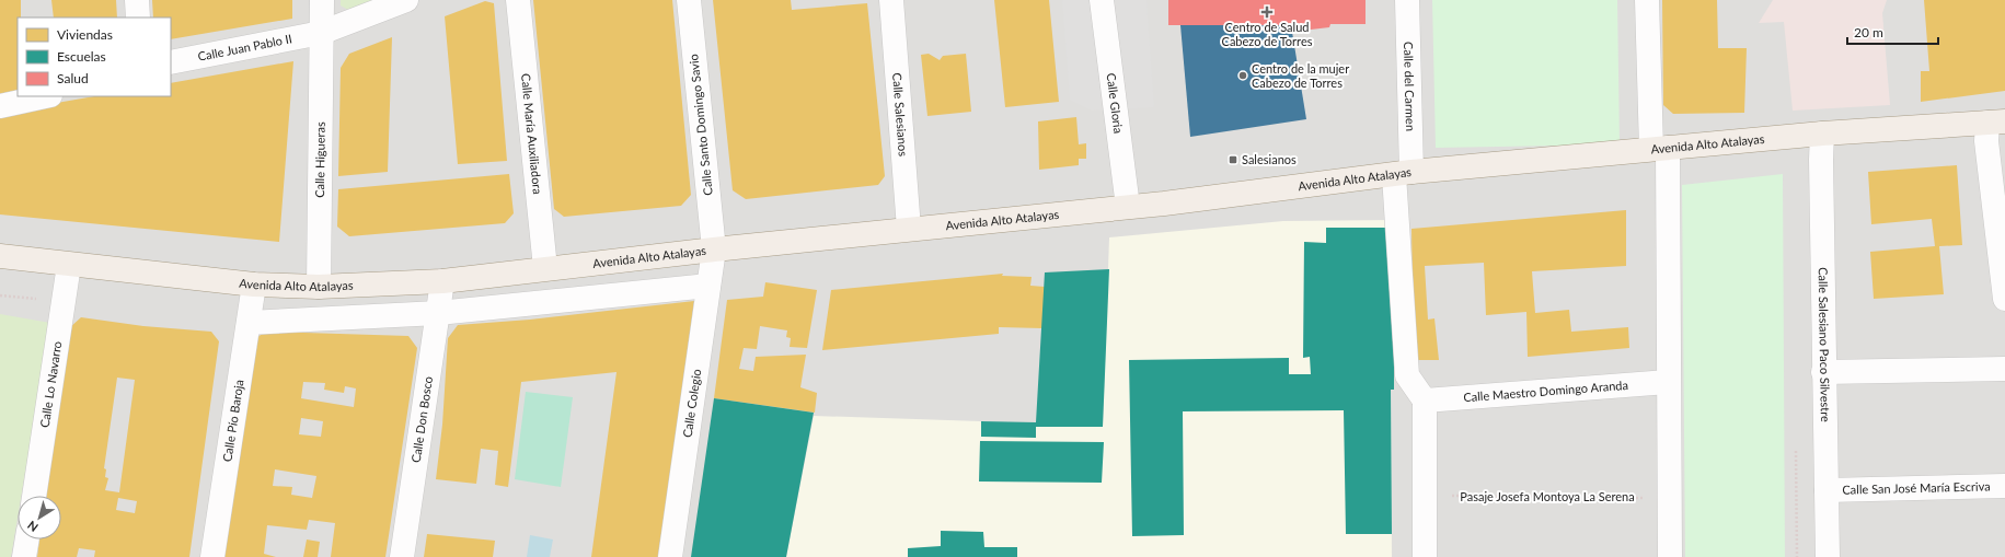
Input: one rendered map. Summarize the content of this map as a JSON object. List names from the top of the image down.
{
  "streets": {
    "main road": ["Avenida Alto Atalayas"],
    "street": [
      "Calle Juan Pablo II",
      "Calle del Carmen",
      "Calle Gloria",
      "Calle Salesianos",
      "Calle Santo Domingo Savio",
      "Calle María Auxiliadora",
      "Calle Higueras",
      "Calle Salesiano Paco Silvestre",
      "Calle Lo Navarro",
      "Calle Maestro Domingo Aranda",
      "Calle Colegio",
      "Calle Don Bosco",
      "Calle Pío Baroja",
      "Calle San José María Escriva"
    ],
    "path": ["Pasaje Josefa Montoya La Serena"]
  },
  "crossings": [
    ["Calle Juan Pablo II", "Calle Higueras"],
    ["Calle del Carmen", "Avenida Alto Atalayas"],
    ["Calle del Carmen", "Calle Maestro Domingo Aranda"],
    ["Calle Gloria", "Avenida Alto Atalayas"],
    ["Calle Salesianos", "Avenida Alto Atalayas"],
    ["Calle Santo Domingo Savio", "Avenida Alto Atalayas"],
    ["Calle Santo Domingo Savio", "Calle Colegio"],
    ["Calle María Auxiliadora", "Avenida Alto Atalayas"],
    ["Avenida Alto Atalayas", "Calle Higueras"],
    ["Avenida Alto Atalayas", "Calle Salesiano Paco Silvestre"],
    ["Avenida Alto Atalayas", "Calle Lo Navarro"],
    ["Avenida Alto Atalayas", "Calle Colegio"],
    ["Avenida Alto Atalayas", "Calle Don Bosco"],
    ["Avenida Alto Atalayas", "Calle Pío Baroja"],
    ["Calle Salesiano Paco Silvestre", "Calle San José María Escriva"]
  ],
  "places": {
    "health": ["Centro de Salud Cabezo de Torres"],
    "other": ["Centro de la mujer Cabezo de Torres"],
    "transit": ["Salesianos"]
  },
  "legend": ["Viviendas", "Escuelas", "Salud"],
  "scale_bar": "20 m",
  "north": "bottom left"
}
